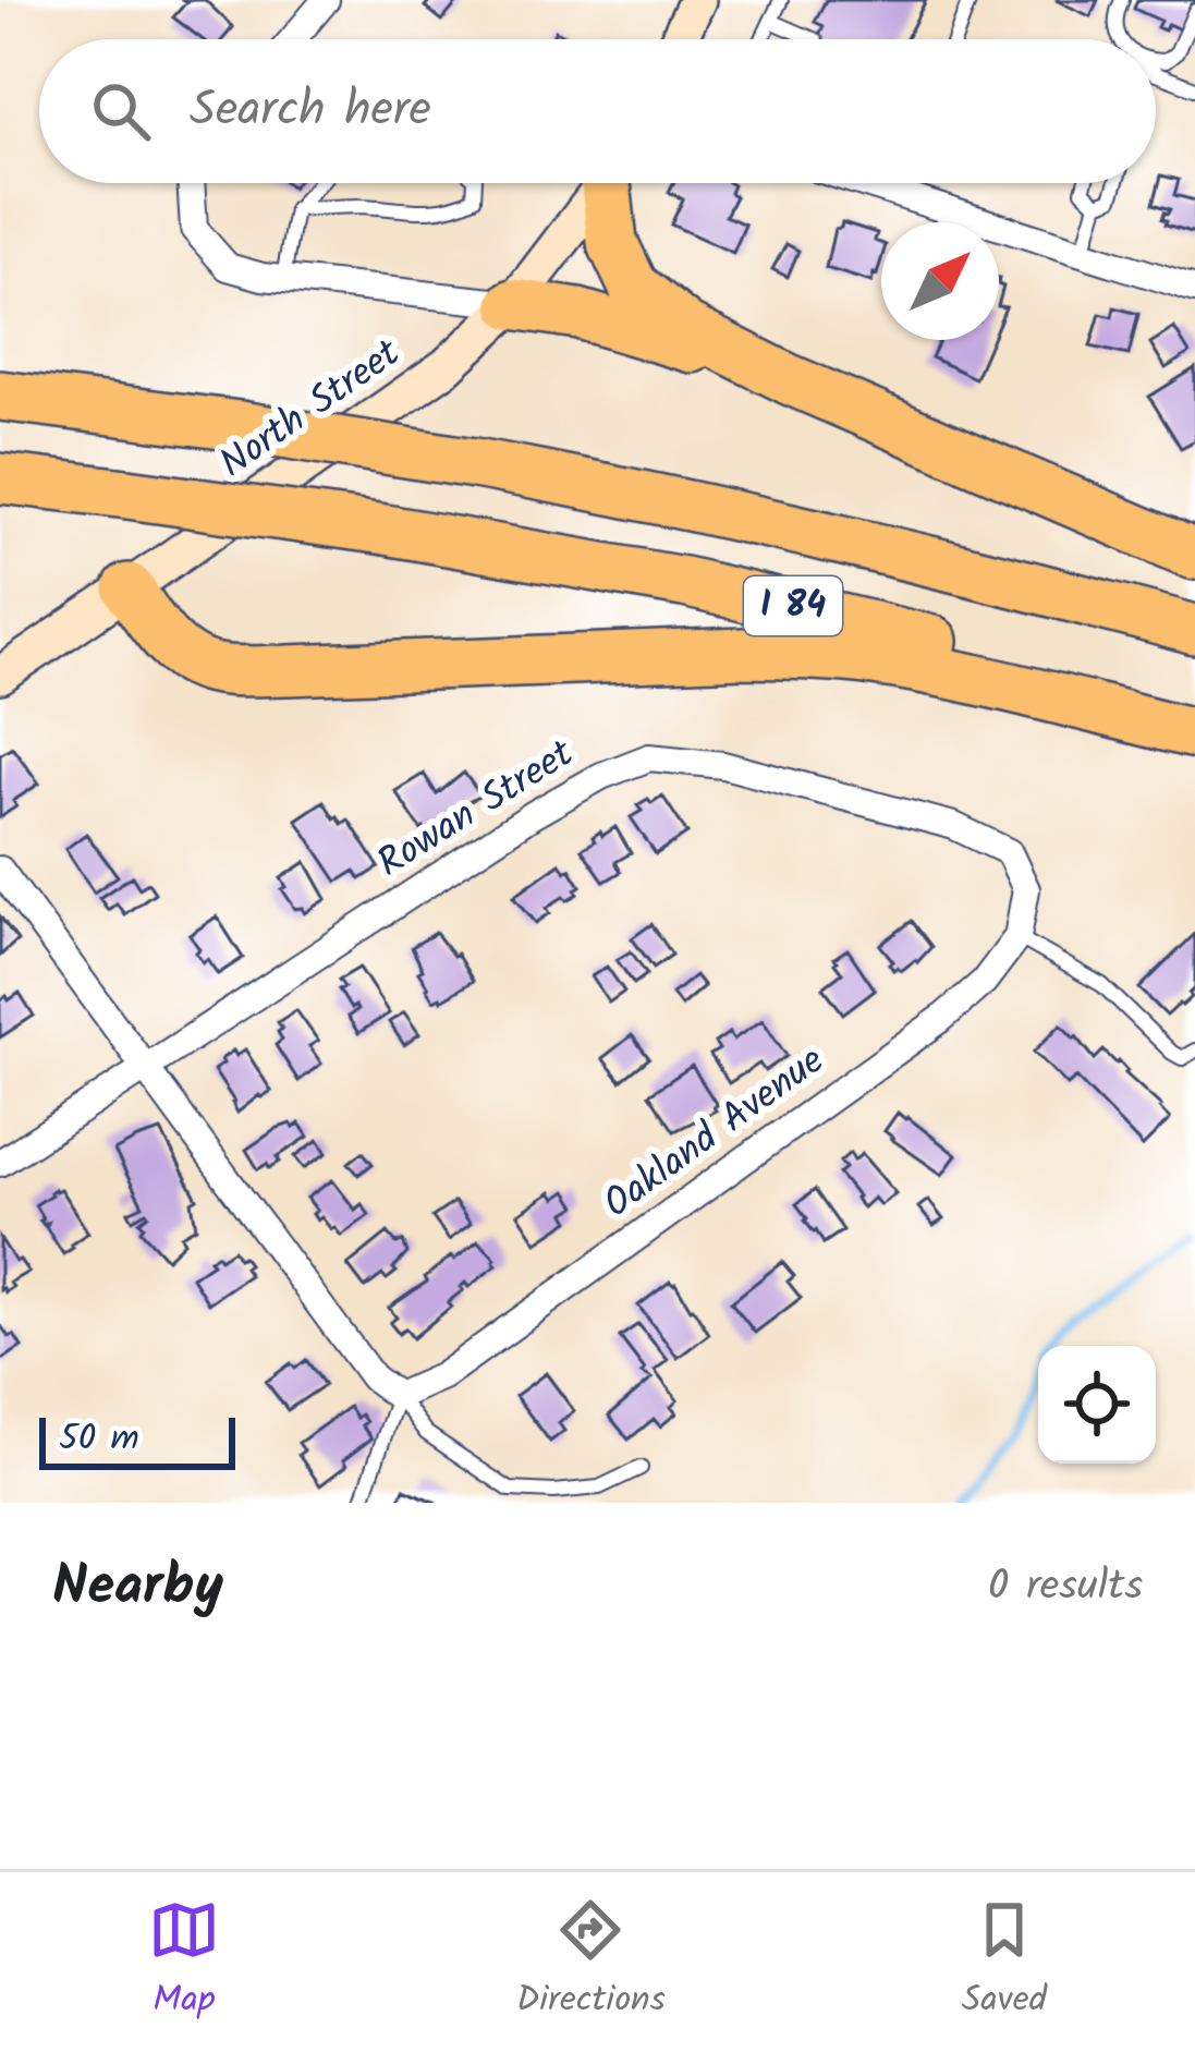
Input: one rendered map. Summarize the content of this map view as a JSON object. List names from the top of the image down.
{
  "streets": {
    "highway": ["I 84"],
    "main road": ["North Street"],
    "street": ["Rowan Street", "Oakland Avenue"]
  },
  "crossings": [
    ["Rowan Street", "Oakland Avenue"]
  ],
  "scale_bar": "50 m",
  "north": "top right",
  "page": {
    "search": "Search here",
    "scale": "50 m",
    "heading": ["Nearby", "0 results"],
    "nav": ["Map", "Directions", "Saved"]
  }
}
